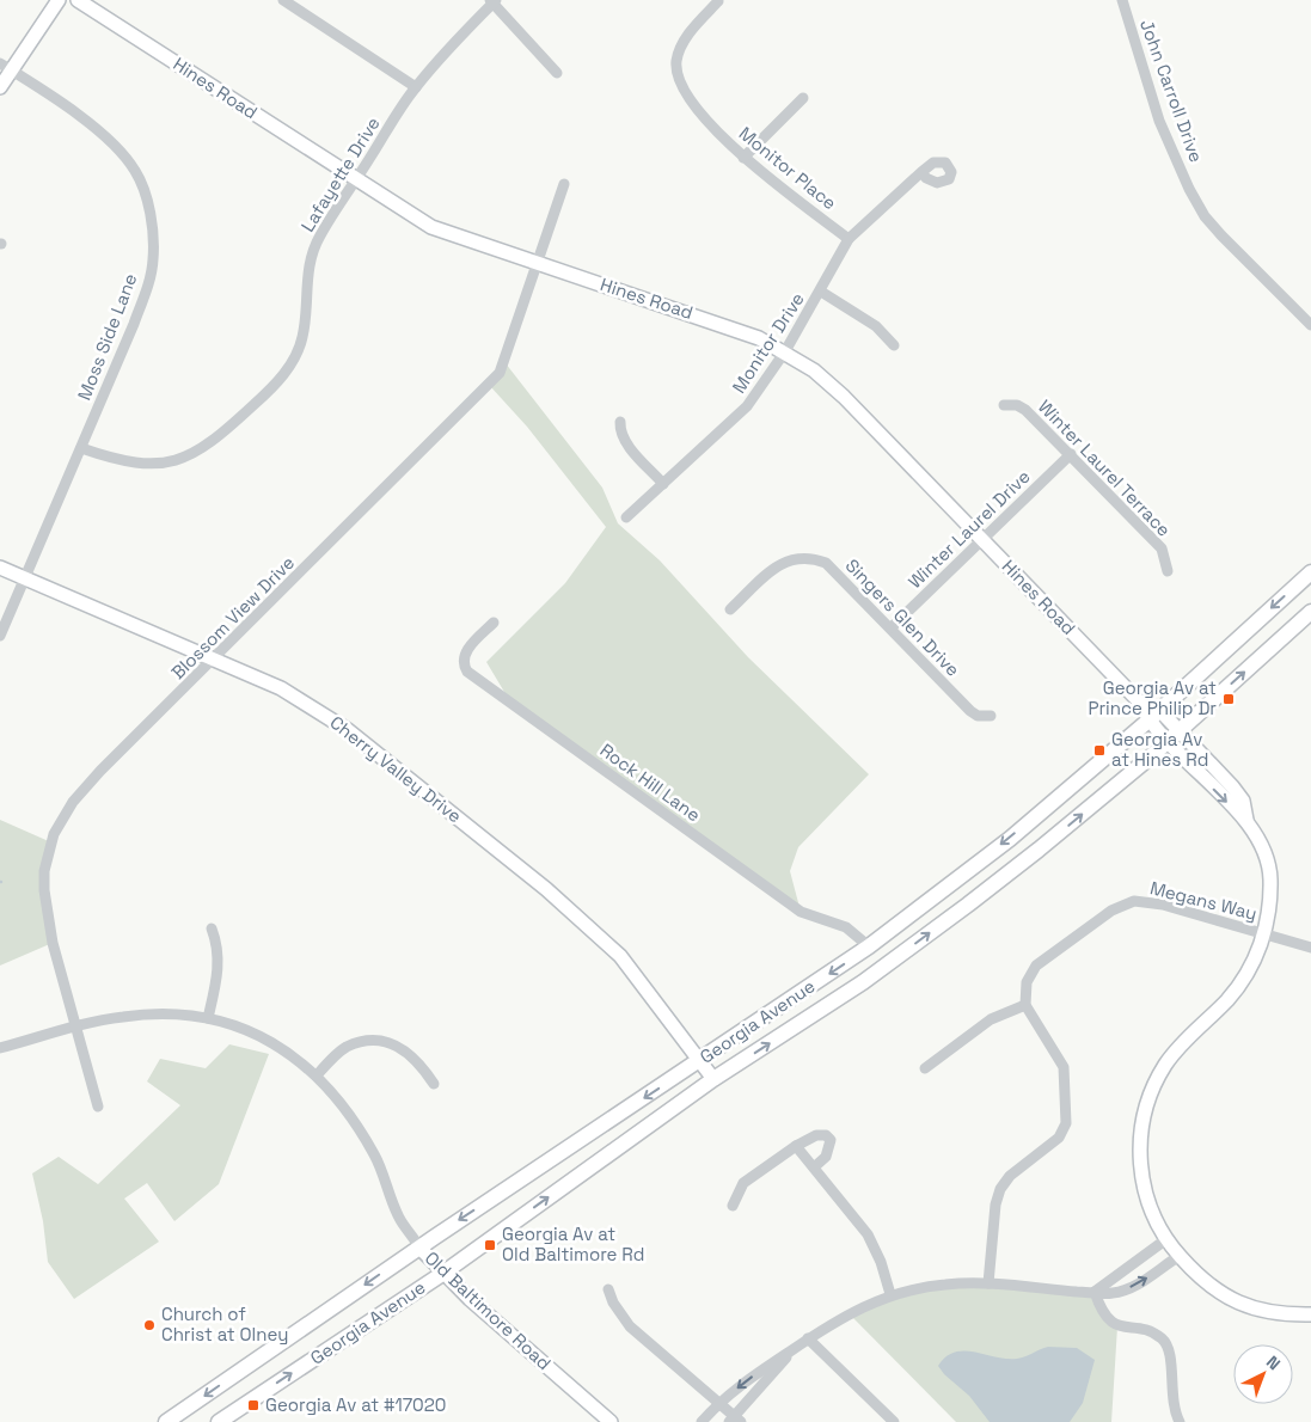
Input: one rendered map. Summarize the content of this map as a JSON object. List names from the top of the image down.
{
  "streets": {
    "main road": ["Georgia Avenue"],
    "street": [
      "Hines Road",
      "John Carroll Drive",
      "Monitor Place",
      "Lafayette Drive",
      "Moss Side Lane",
      "Monitor Drive",
      "Winter Laurel Terrace",
      "Winter Laurel Drive",
      "Blossom View Drive",
      "Singers Glen Drive",
      "Cherry Valley Drive",
      "Rock Hill Lane",
      "Megans Way",
      "Old Baltimore Road"
    ]
  },
  "crossings": [
    ["Hines Road", "Lafayette Drive"],
    ["Hines Road", "Monitor Drive"],
    ["Hines Road", "Winter Laurel Drive"],
    ["Hines Road", "Blossom View Drive"],
    ["Hines Road", "Georgia Avenue"],
    ["Monitor Place", "Monitor Drive"],
    ["Lafayette Drive", "Moss Side Lane"],
    ["Moss Side Lane", "Cherry Valley Drive"],
    ["Winter Laurel Terrace", "Winter Laurel Drive"],
    ["Winter Laurel Drive", "Singers Glen Drive"],
    ["Blossom View Drive", "Cherry Valley Drive"],
    ["Blossom View Drive", "Old Baltimore Road"],
    ["Cherry Valley Drive", "Georgia Avenue"],
    ["Rock Hill Lane", "Georgia Avenue"],
    ["Georgia Avenue", "Old Baltimore Road"]
  ],
  "places": {
    "transit": [
      "Georgia Av at Prince Philip Dr",
      "Georgia Av at Hines Rd",
      "Georgia Av at Old Baltimore Rd",
      "Georgia Av at #17020"
    ],
    "other": ["Church of Christ at Olney"]
  },
  "north": "top right"
}
